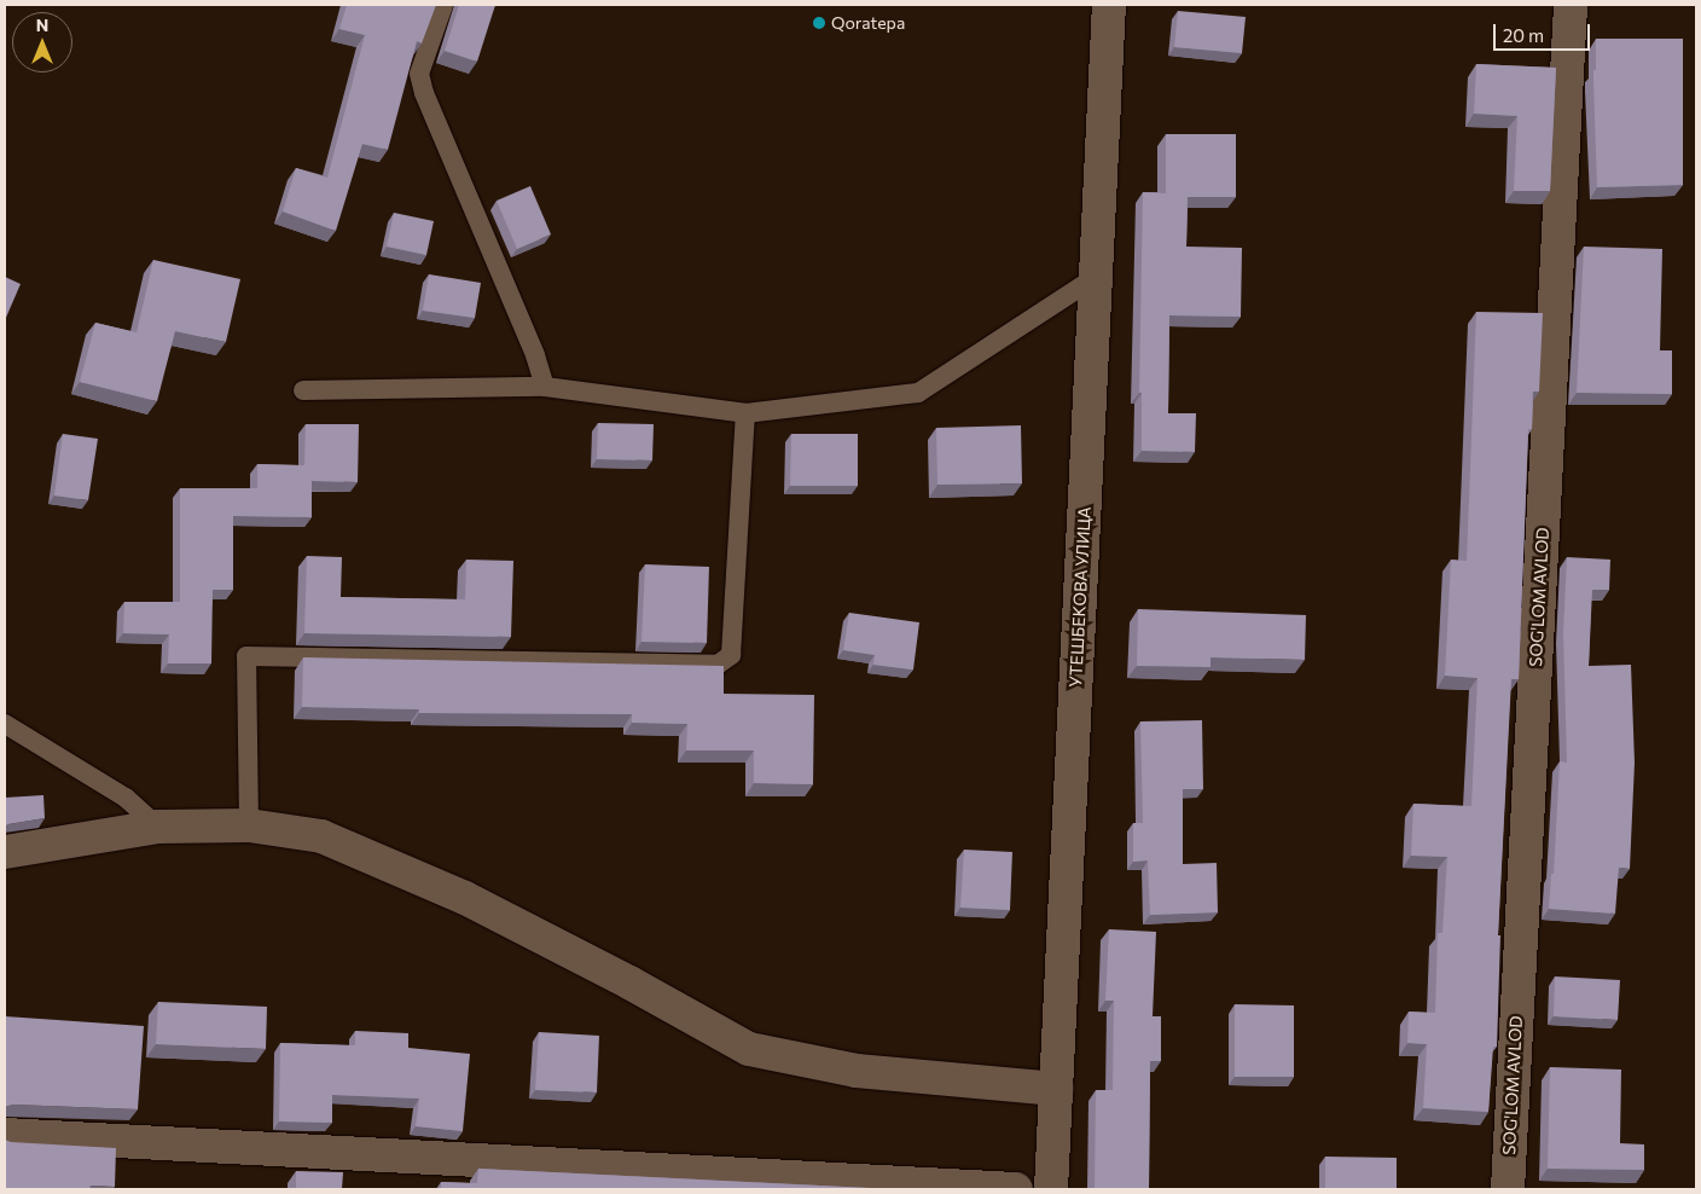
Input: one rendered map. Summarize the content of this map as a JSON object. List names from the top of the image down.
{
  "streets": {
    "street": ["УТЕШБЕКОВА УЛИЦА", "SOG'LOM AVLOD"]
  },
  "places": ["Qoratepa"],
  "scale_bar": "20 m",
  "north": "top"
}
